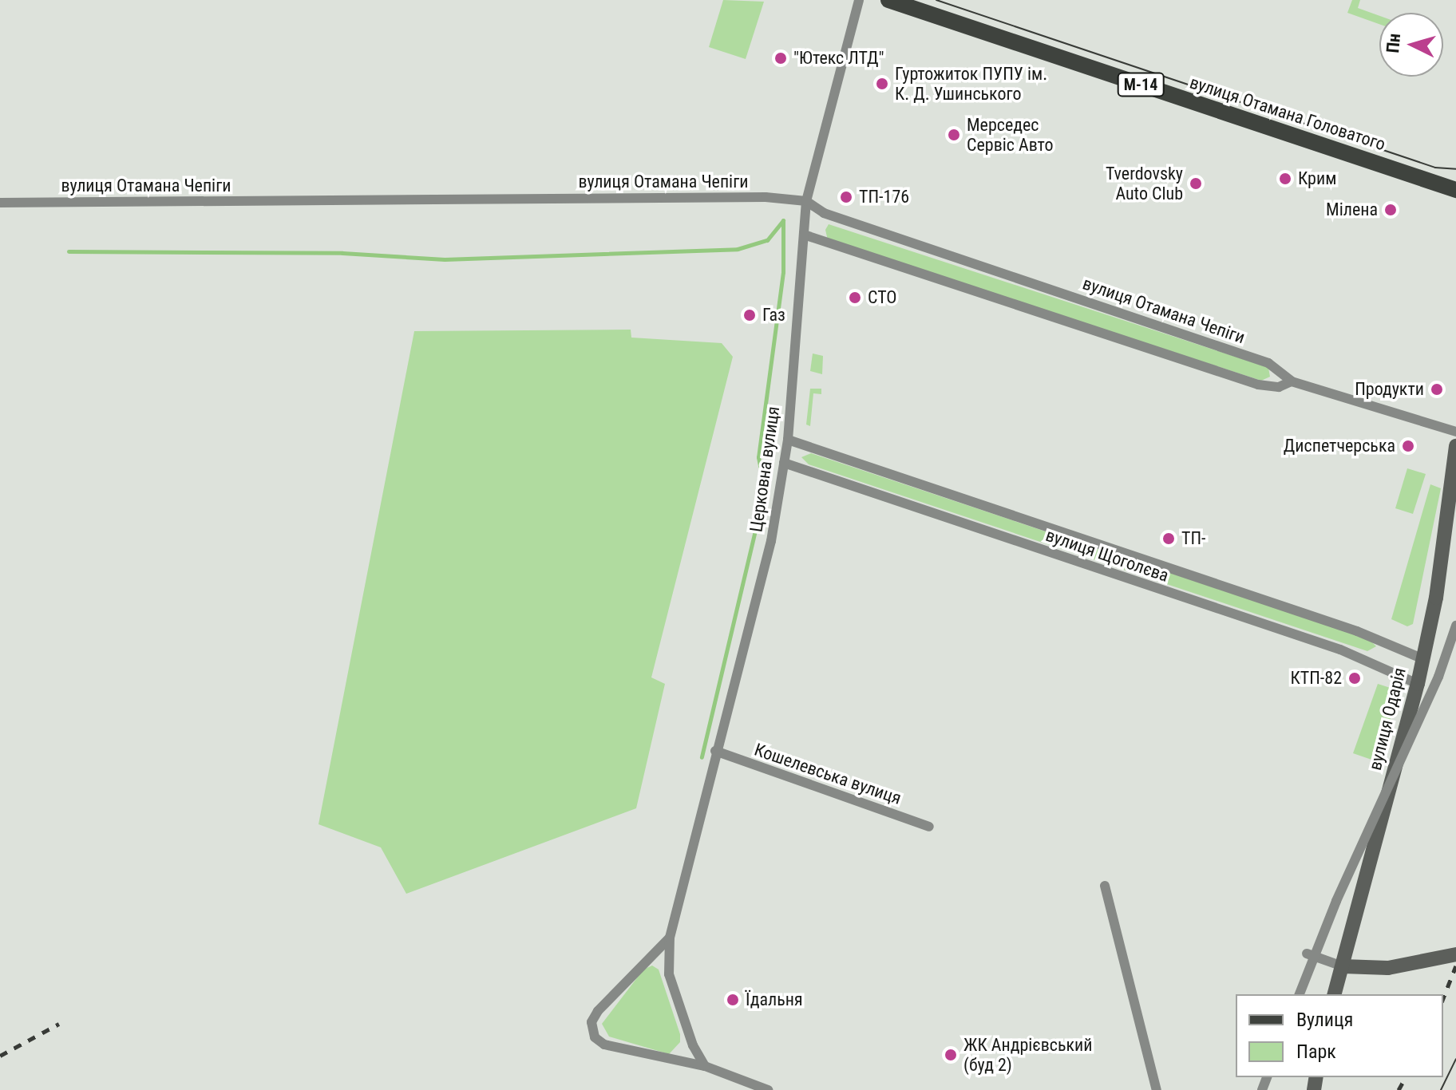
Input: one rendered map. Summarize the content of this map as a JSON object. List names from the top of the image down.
{
  "streets": {
    "main road": ["М-14", "вулиця Отамана Головатого"],
    "street": [
      "вулиця Отамана Чепіги",
      "Церковна вулиця",
      "вулиця Щоголєва",
      "вулиця Одарія",
      "Кошелевська вулиця"
    ]
  },
  "crossings": [
    ["вулиця Отамана Чепіги", "Церковна вулиця"],
    ["Церковна вулиця", "вулиця Щоголєва"],
    ["Церковна вулиця", "Кошелевська вулиця"],
    ["вулиця Щоголєва", "вулиця Одарія"]
  ],
  "places": [
    "\"Ютекс ЛТД\"",
    "Гуртожиток ПУПУ ім. К. Д. Ушинського",
    "Мерседес Сервіс Авто",
    "Крим",
    "Tverdovsky Auto Club",
    "ТП-176",
    "Мілена",
    "СТО",
    "Газ",
    "Продукти",
    "Диспетчерська",
    "ТП-",
    "КТП-82",
    "Їдальня",
    "ЖК Андрієвський (буд 2)"
  ],
  "legend": ["Вулиця", "Парк"],
  "north": "left"
}
